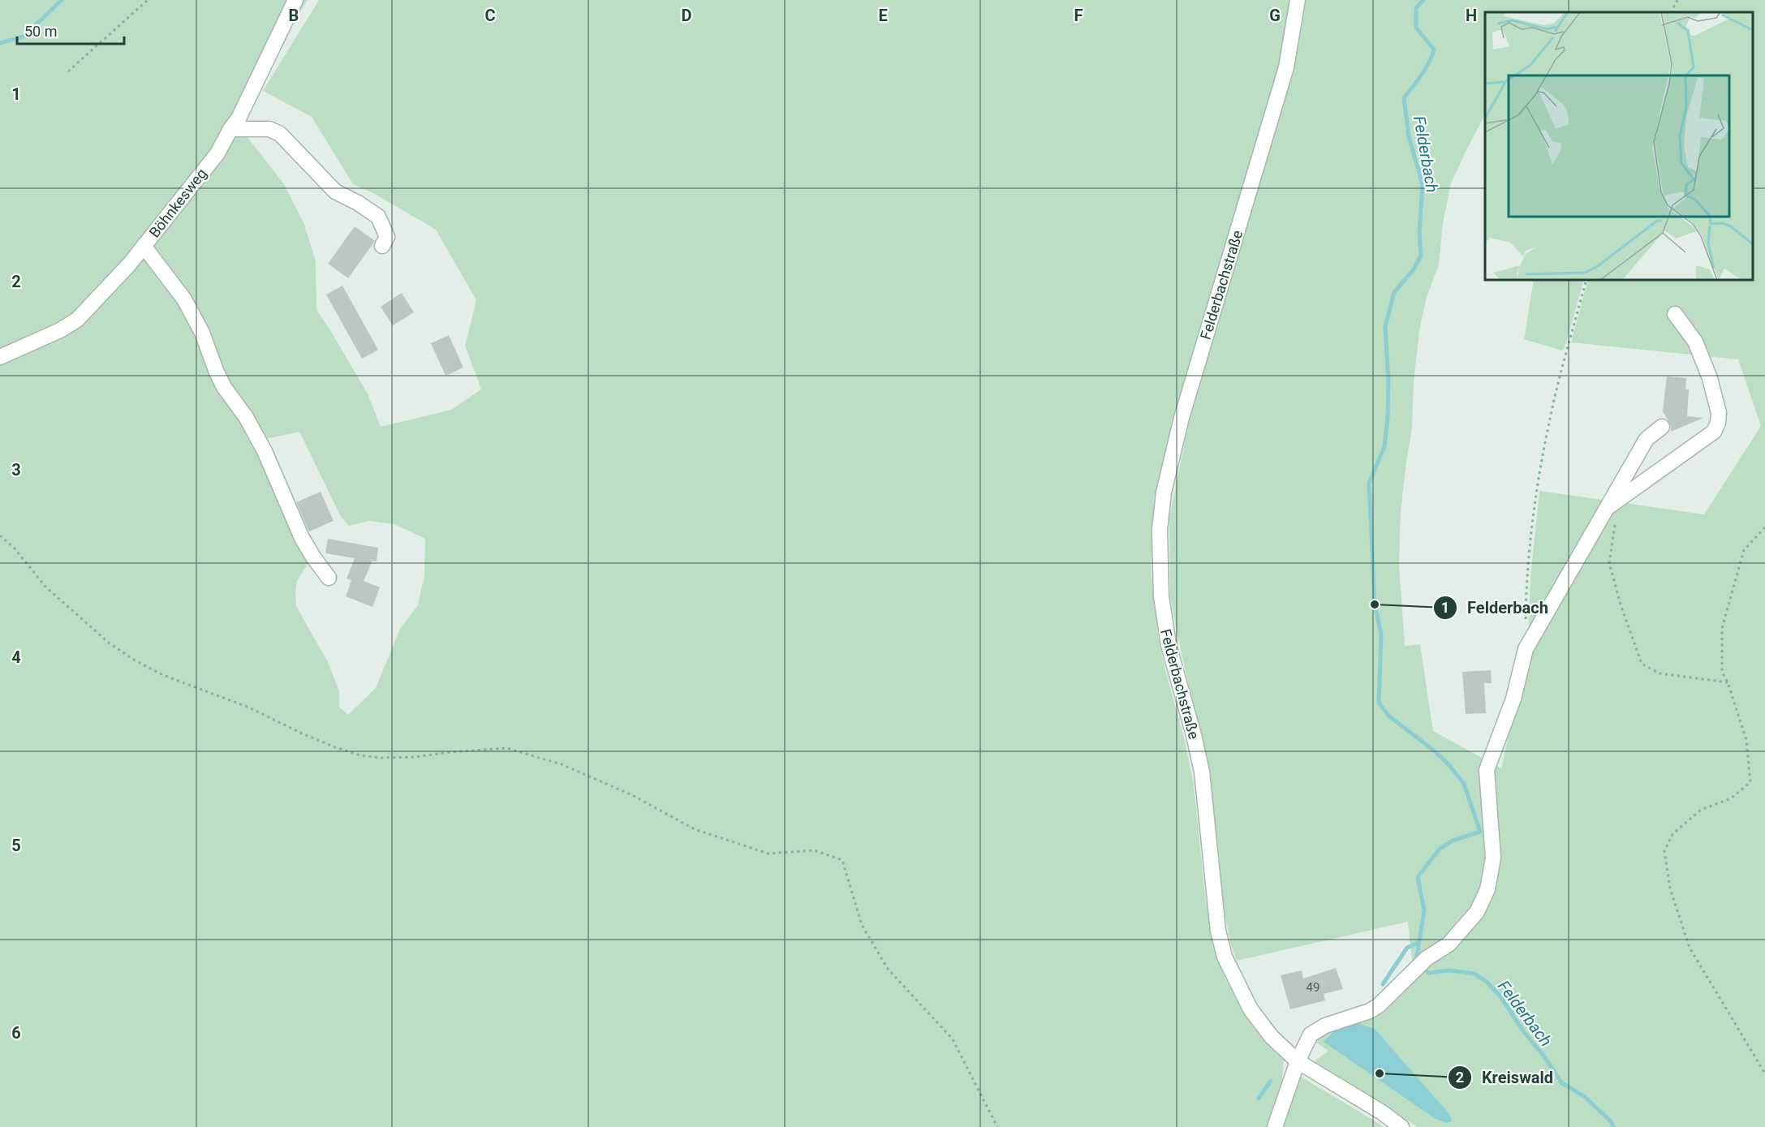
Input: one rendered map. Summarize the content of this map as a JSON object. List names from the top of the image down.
{
  "streets": {
    "street": ["Böhnkesweg", "Felderbachstraße"]
  },
  "water": ["Felderbach"],
  "places": ["Felderbach", "Kreiswald"],
  "house_numbers": ["49"],
  "scale_bar": "50 m",
  "grid": {
    "columns": [
      "B",
      "C",
      "D",
      "E",
      "F",
      "G",
      "H"
    ],
    "rows": [
      "1",
      "2",
      "3",
      "4",
      "5",
      "6"
    ]
  }
}
